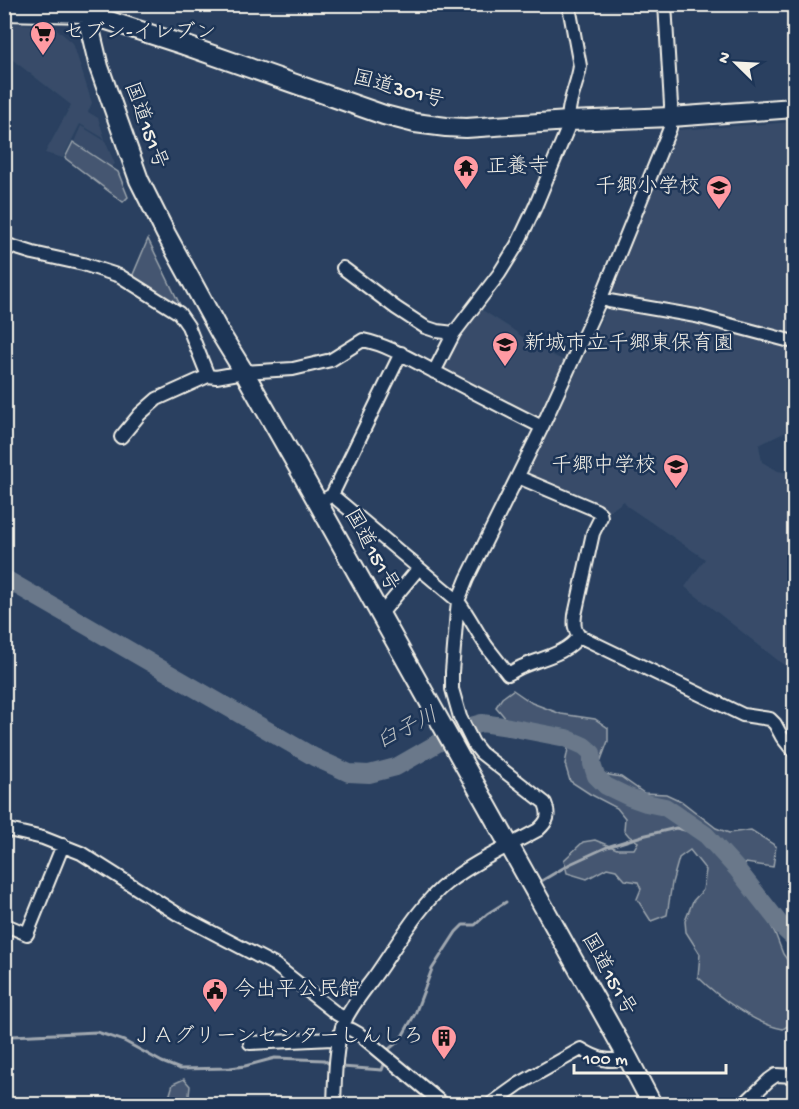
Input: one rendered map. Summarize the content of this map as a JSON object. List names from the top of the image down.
{
  "streets": {
    "highway": ["国道301号", "国道151号"]
  },
  "crossings": [
    ["国道301号", "国道151号"]
  ],
  "water": ["臼子川"],
  "places": {
    "supermarket": ["セブン-イレブン"],
    "temple": ["正養寺"],
    "school or university": ["千郷小学校", "新城市立千郷東保育園", "千郷中学校"],
    "public building": ["今出平公民館"],
    "building": ["ＪＡグリーンセンターしんしろ"]
  },
  "scale_bar": "100 m",
  "north": "top left"
}
